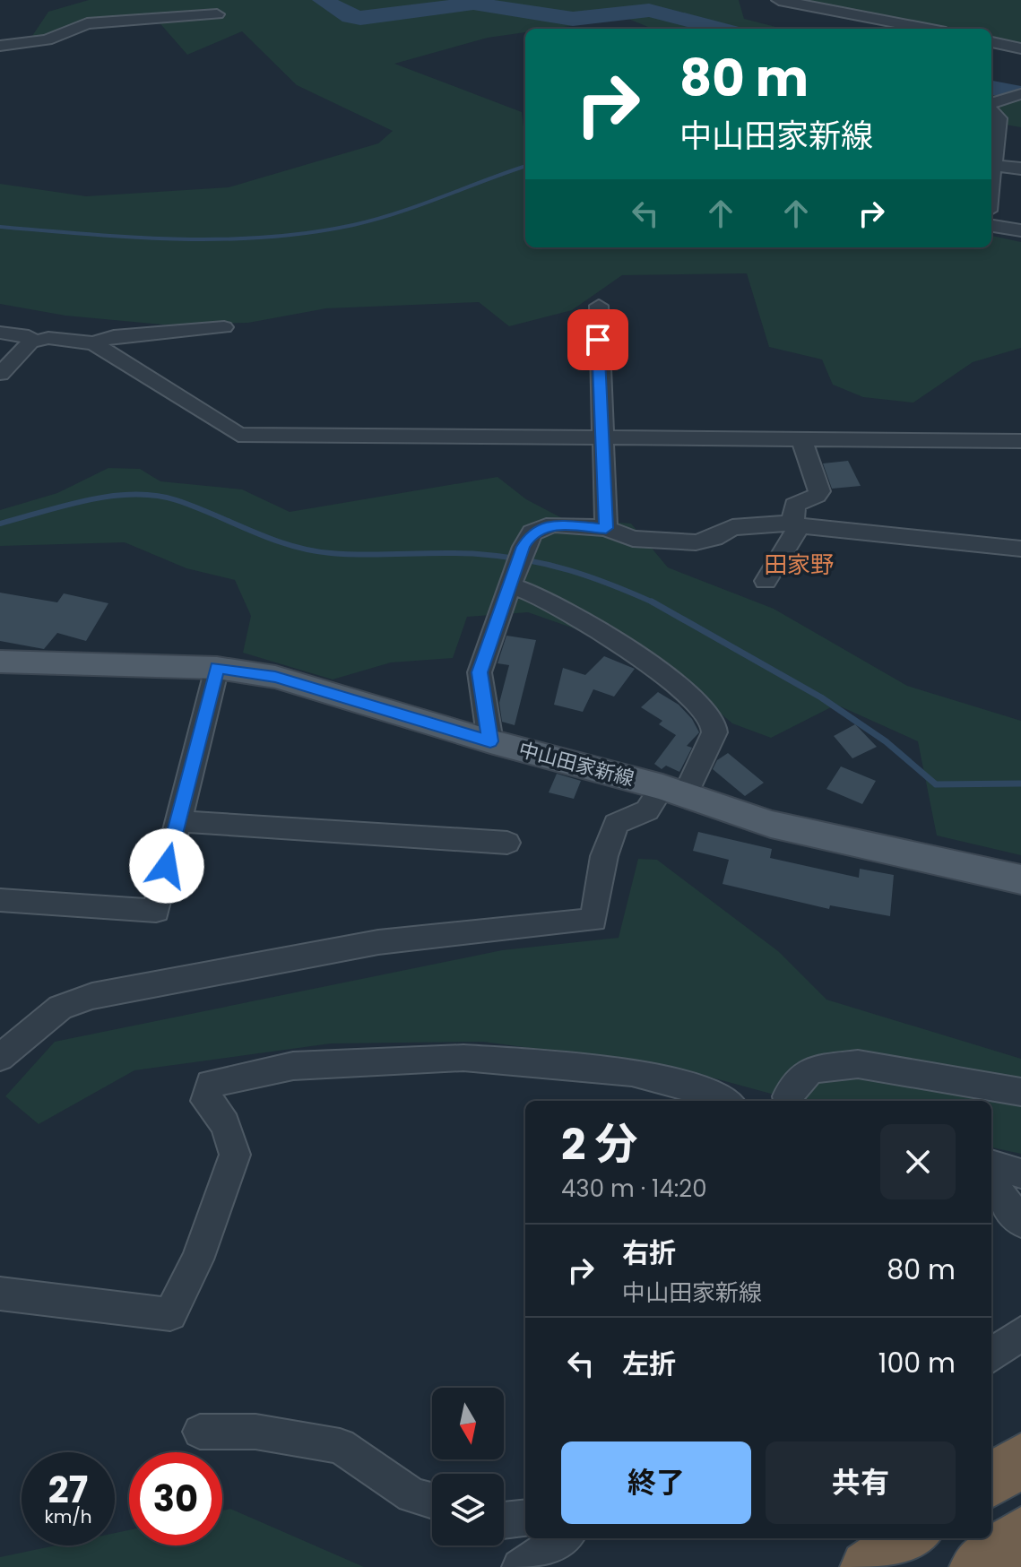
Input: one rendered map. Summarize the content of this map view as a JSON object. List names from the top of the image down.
{
  "streets": {
    "main road": ["中山田家新線"]
  },
  "districts": ["田家野"],
  "north": "bottom",
  "page": {
    "turn": ["80 m", "中山田家新線"],
    "heading": ["2 分", "430 m · 14:20"],
    "list": [
      {
        "name": "右折",
        "note": "中山田家新線",
        "value": "80 m"
      },
      {
        "name": "左折",
        "value": "100 m"
      }
    ],
    "buttons": ["終了", "共有"],
    "speed": "27 km/h",
    "limit": "30"
  }
}
